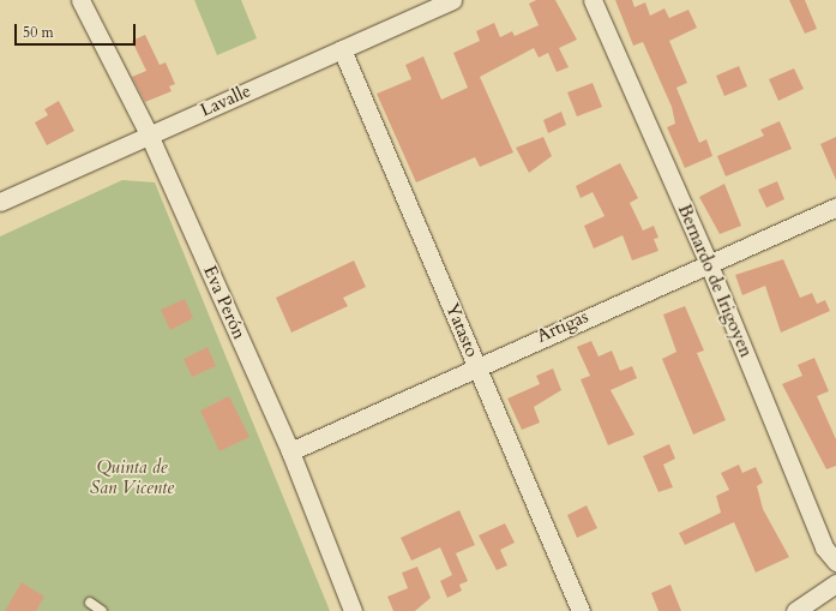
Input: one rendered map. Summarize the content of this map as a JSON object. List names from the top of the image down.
{
  "streets": {
    "street": [
      "Lavalle",
      "Bernardo de Irigoyen",
      "Eva Perón",
      "Artigas",
      "Yatasto"
    ]
  },
  "crossings": [
    ["Lavalle", "Eva Perón"],
    ["Lavalle", "Yatasto"],
    ["Bernardo de Irigoyen", "Artigas"],
    ["Eva Perón", "Artigas"],
    ["Artigas", "Yatasto"]
  ],
  "parks": ["Quinta de San Vicente"],
  "scale_bar": "50 m"
}
